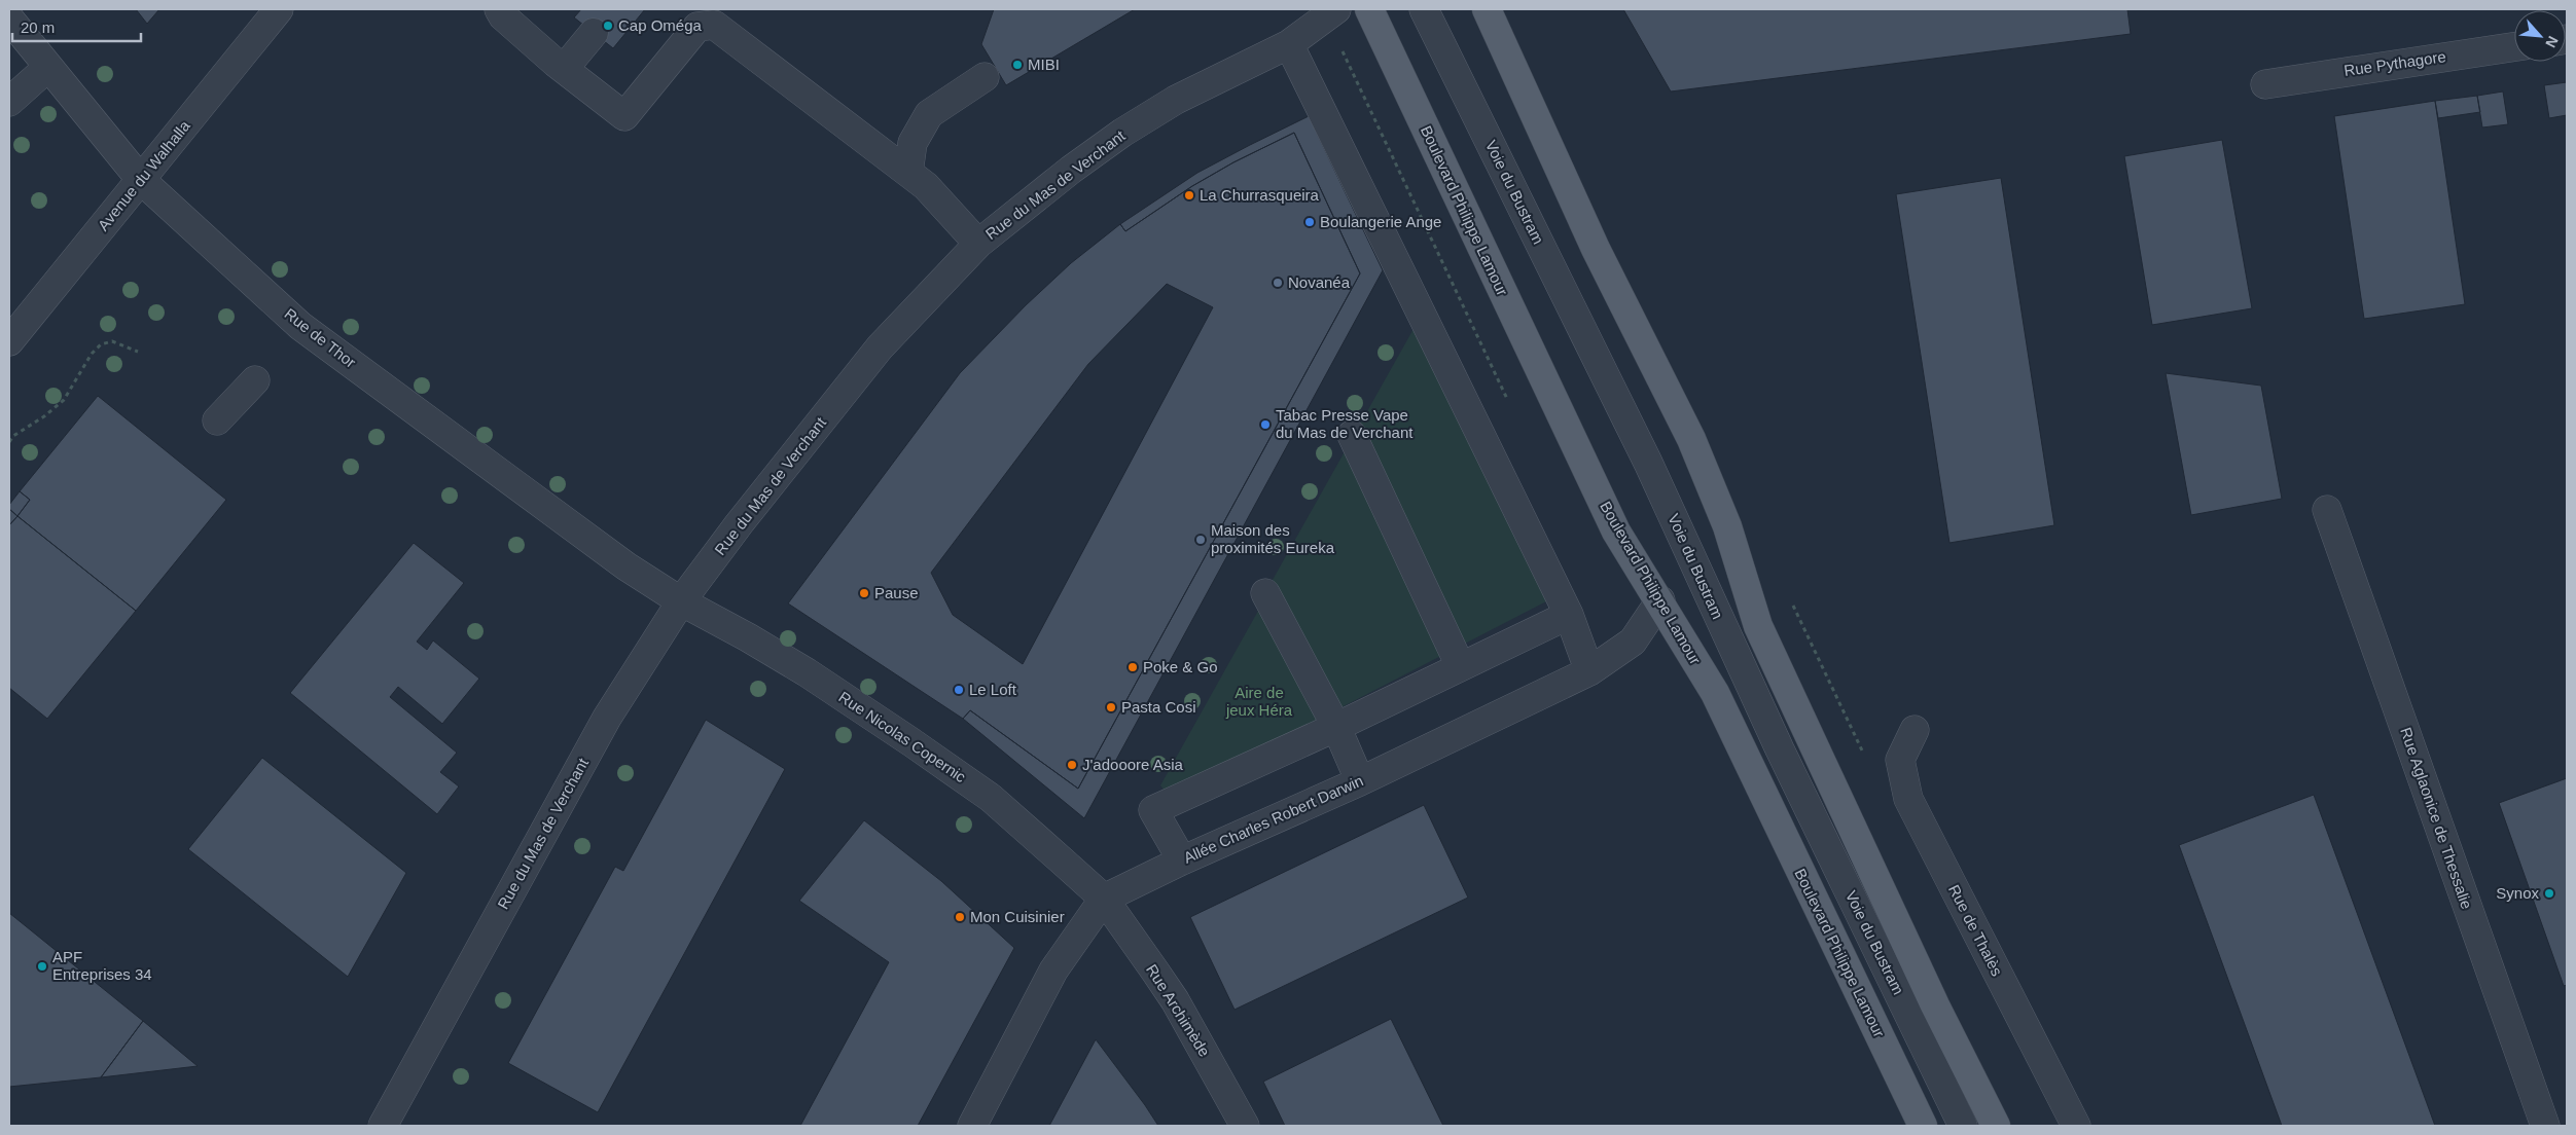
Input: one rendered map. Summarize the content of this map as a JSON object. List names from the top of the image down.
{
  "streets": {
    "main road": ["Boulevard Philippe Lamour"],
    "street": [
      "Rue Pythagore",
      "Avenue du Walhalla",
      "Rue du Mas de Verchant",
      "Voie du Bustram",
      "Rue de Thor",
      "Rue Nicolas Copernic",
      "Rue Aglaonice de Thessalie",
      "Allée Charles Robert Darwin",
      "Rue de Thalès",
      "Rue Archimède"
    ]
  },
  "crossings": [
    ["Avenue du Walhalla", "Rue de Thor"],
    ["Rue du Mas de Verchant", "Rue de Thor"],
    ["Rue du Mas de Verchant", "Rue Nicolas Copernic"],
    ["Boulevard Philippe Lamour", "Allée Charles Robert Darwin"],
    ["Rue de Thor", "Rue Nicolas Copernic"],
    ["Rue Nicolas Copernic", "Allée Charles Robert Darwin"],
    ["Rue Nicolas Copernic", "Rue Archimède"],
    ["Allée Charles Robert Darwin", "Rue Archimède"]
  ],
  "parks": ["Aire de jeux Héra"],
  "places": [
    "Cap Oméga",
    "MIBI",
    "La Churrasqueira",
    "Boulangerie Ange",
    "Novanéa",
    "Tabac Presse Vape du Mas de Verchant",
    "Maison des proximités Eureka",
    "Pause",
    "Poke & Go",
    "Le Loft",
    "Pasta Cosi",
    "J'adooore Asia",
    "Synox",
    "Mon Cuisinier",
    "APF Entreprises 34"
  ],
  "scale_bar": "20 m",
  "north": "bottom right"
}
